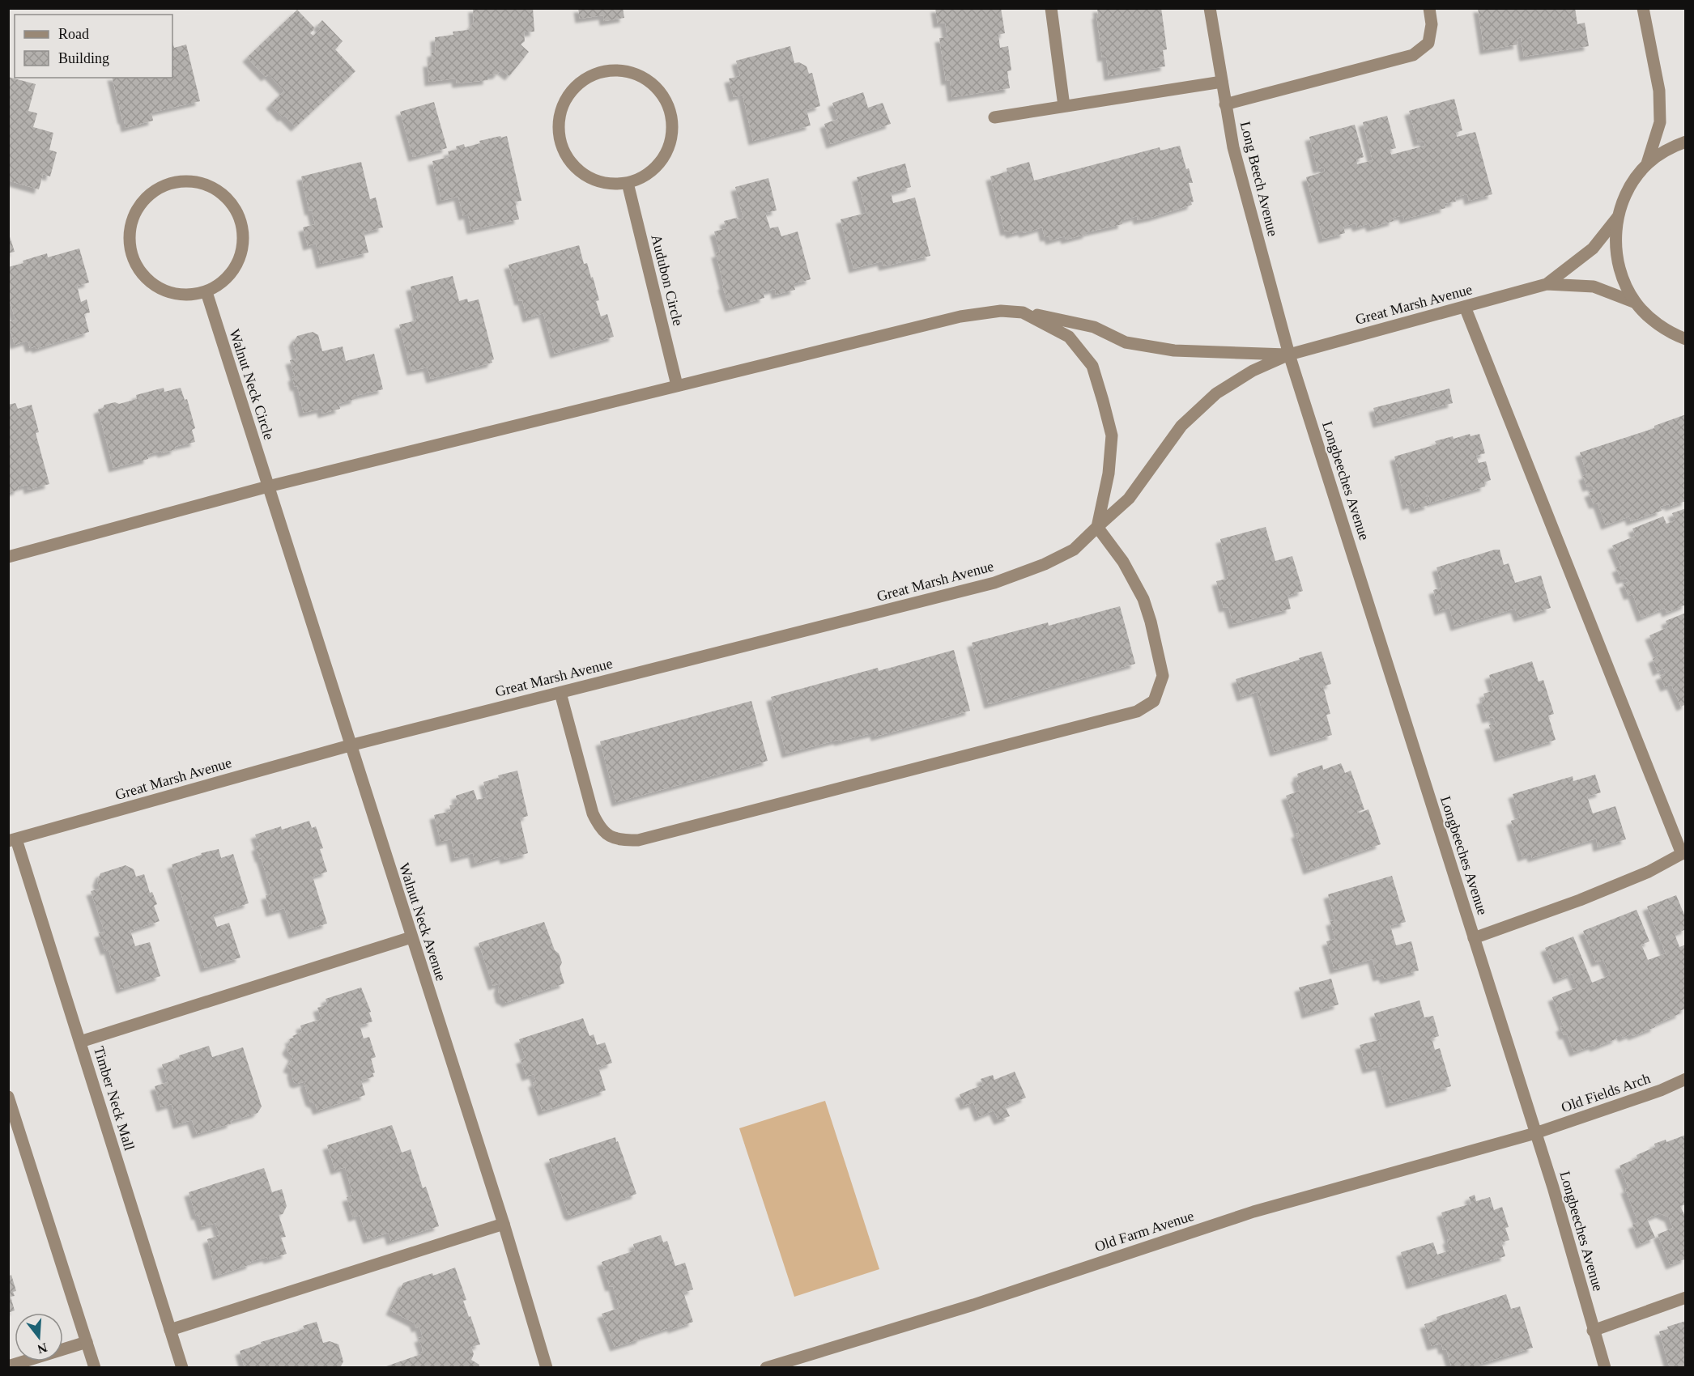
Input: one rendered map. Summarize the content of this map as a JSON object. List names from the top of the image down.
{
  "streets": {
    "street": [
      "Long Beech Avenue",
      "Audubon Circle",
      "Great Marsh Avenue",
      "Walnut Neck Circle",
      "Longbeeches Avenue",
      "Walnut Neck Avenue",
      "Old Fields Arch",
      "Timber Neck Mall",
      "Old Farm Avenue"
    ]
  },
  "crossings": [
    ["Long Beech Avenue", "Great Marsh Avenue"],
    ["Long Beech Avenue", "Longbeeches Avenue"],
    ["Audubon Circle", "Great Marsh Avenue"],
    ["Great Marsh Avenue", "Walnut Neck Circle"],
    ["Great Marsh Avenue", "Longbeeches Avenue"],
    ["Great Marsh Avenue", "Walnut Neck Avenue"],
    ["Great Marsh Avenue", "Timber Neck Mall"],
    ["Walnut Neck Circle", "Walnut Neck Avenue"],
    ["Longbeeches Avenue", "Old Fields Arch"],
    ["Longbeeches Avenue", "Old Farm Avenue"],
    ["Old Fields Arch", "Old Farm Avenue"]
  ],
  "legend": ["Road", "Building"],
  "north": "bottom"
}
